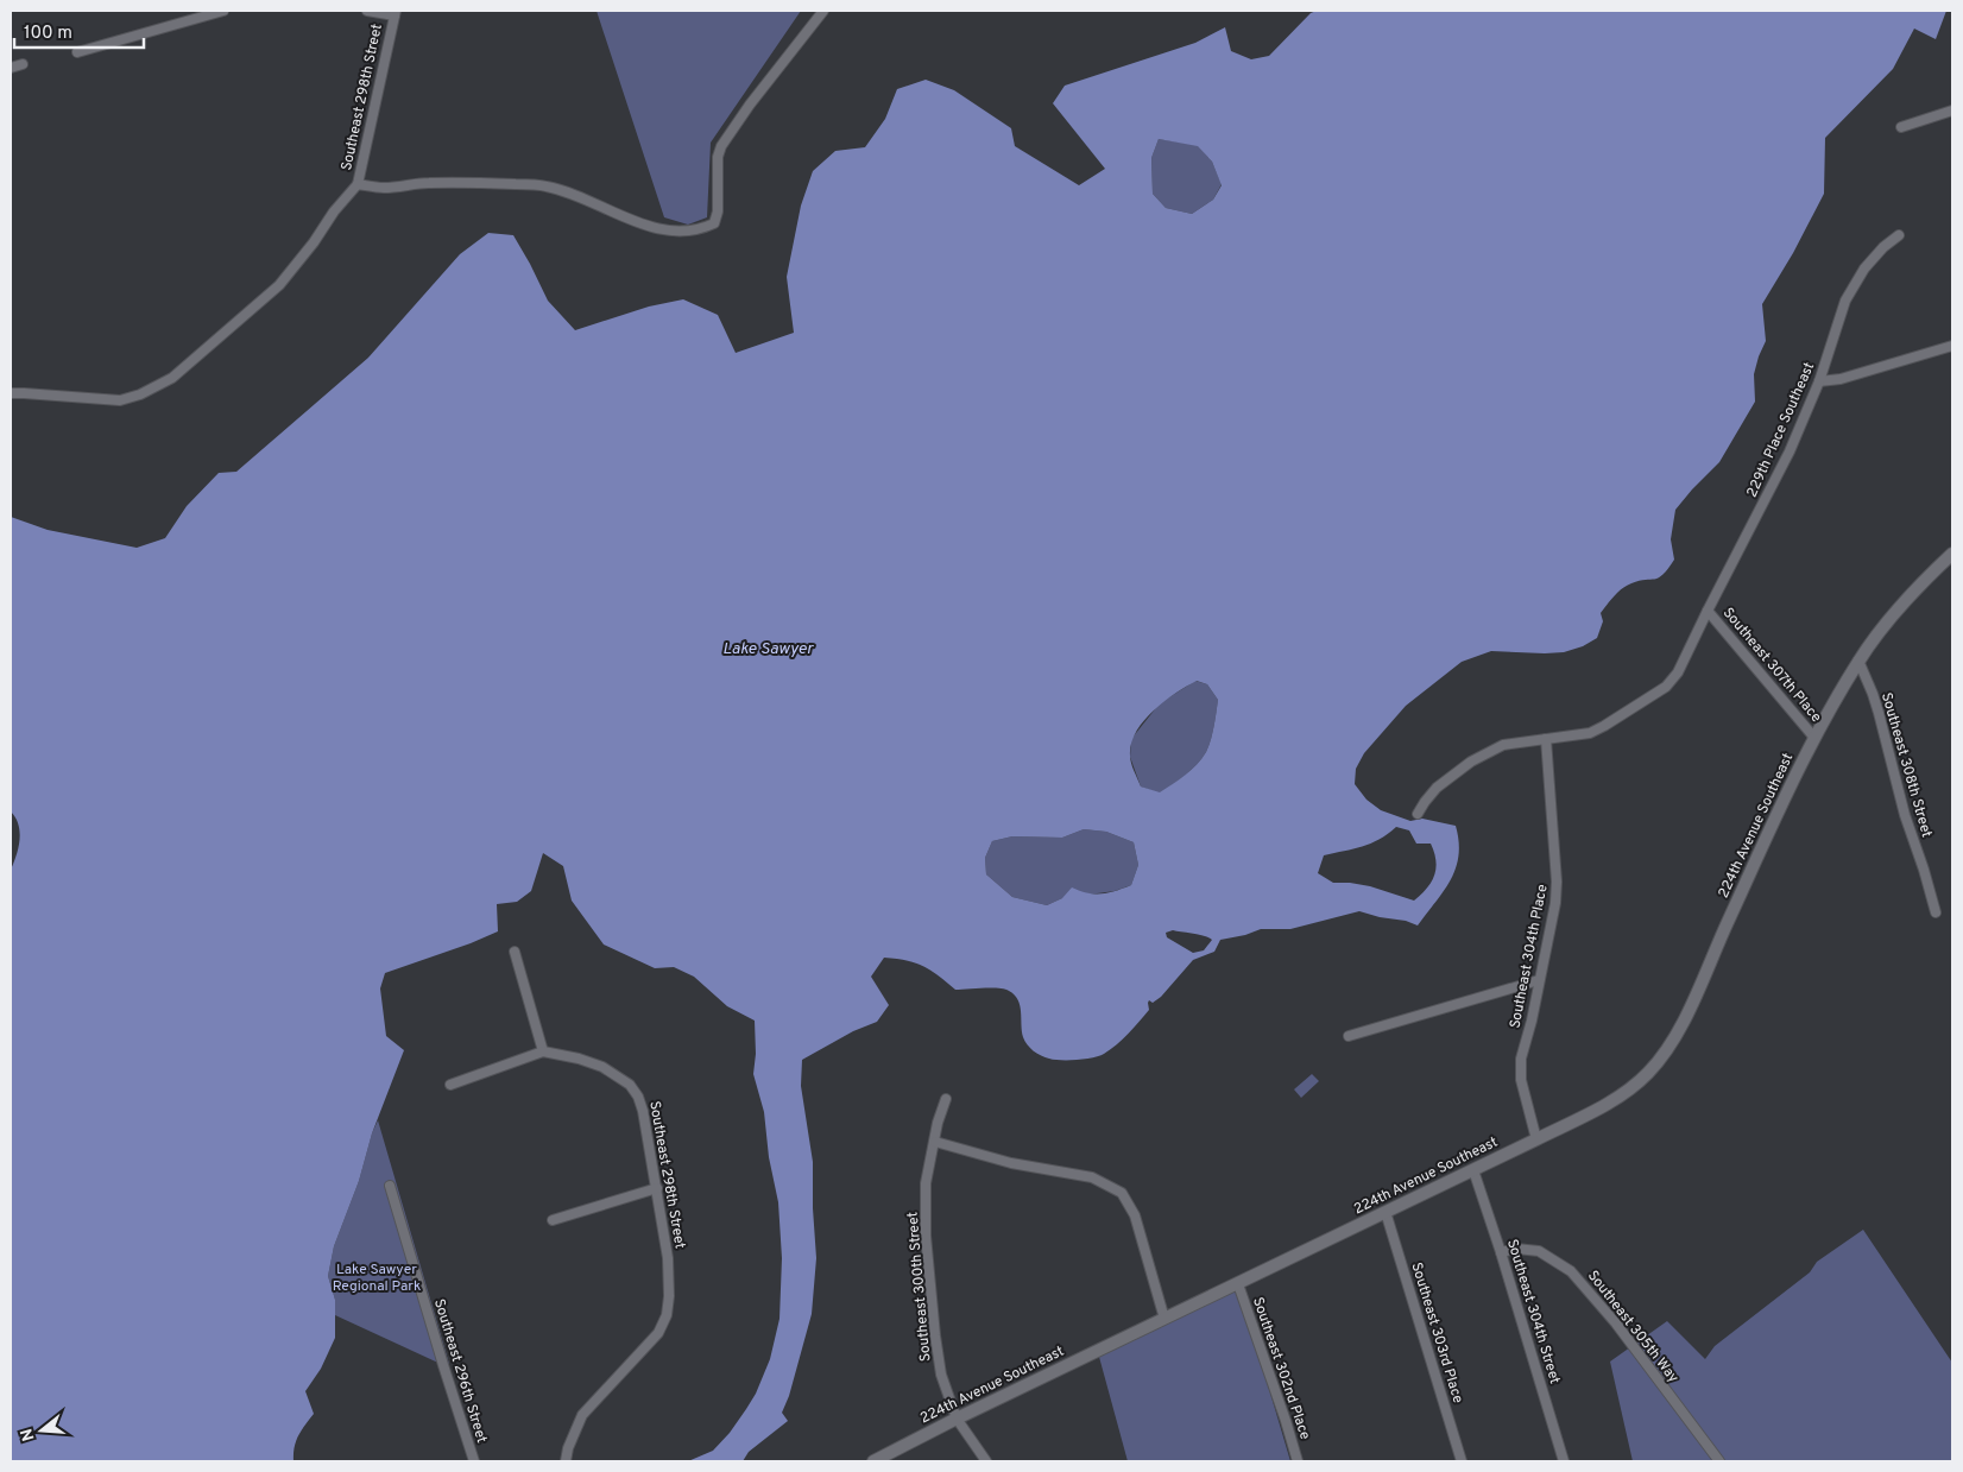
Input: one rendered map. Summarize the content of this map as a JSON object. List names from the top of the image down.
{
  "streets": {
    "street": [
      "Southeast 298th Street",
      "229th Place Southeast",
      "Southeast 307th Place",
      "Southeast 308th Street",
      "224th Avenue Southeast",
      "Southeast 304th Place",
      "Southeast 300th Street",
      "Southeast 304th Street",
      "Southeast 305th Way",
      "Southeast 303rd Place",
      "Southeast 302nd Place",
      "Southeast 296th Street"
    ]
  },
  "crossings": [
    ["229th Place Southeast", "Southeast 307th Place"],
    ["229th Place Southeast", "Southeast 304th Place"],
    ["Southeast 307th Place", "224th Avenue Southeast"],
    ["Southeast 308th Street", "224th Avenue Southeast"],
    ["224th Avenue Southeast", "Southeast 304th Place"],
    ["224th Avenue Southeast", "Southeast 300th Street"],
    ["224th Avenue Southeast", "Southeast 304th Street"],
    ["224th Avenue Southeast", "Southeast 303rd Place"],
    ["224th Avenue Southeast", "Southeast 302nd Place"],
    ["Southeast 304th Street", "Southeast 305th Way"]
  ],
  "water": ["Lake Sawyer"],
  "parks": ["Lake Sawyer Regional Park"],
  "scale_bar": "100 m",
  "north": "left"
}
